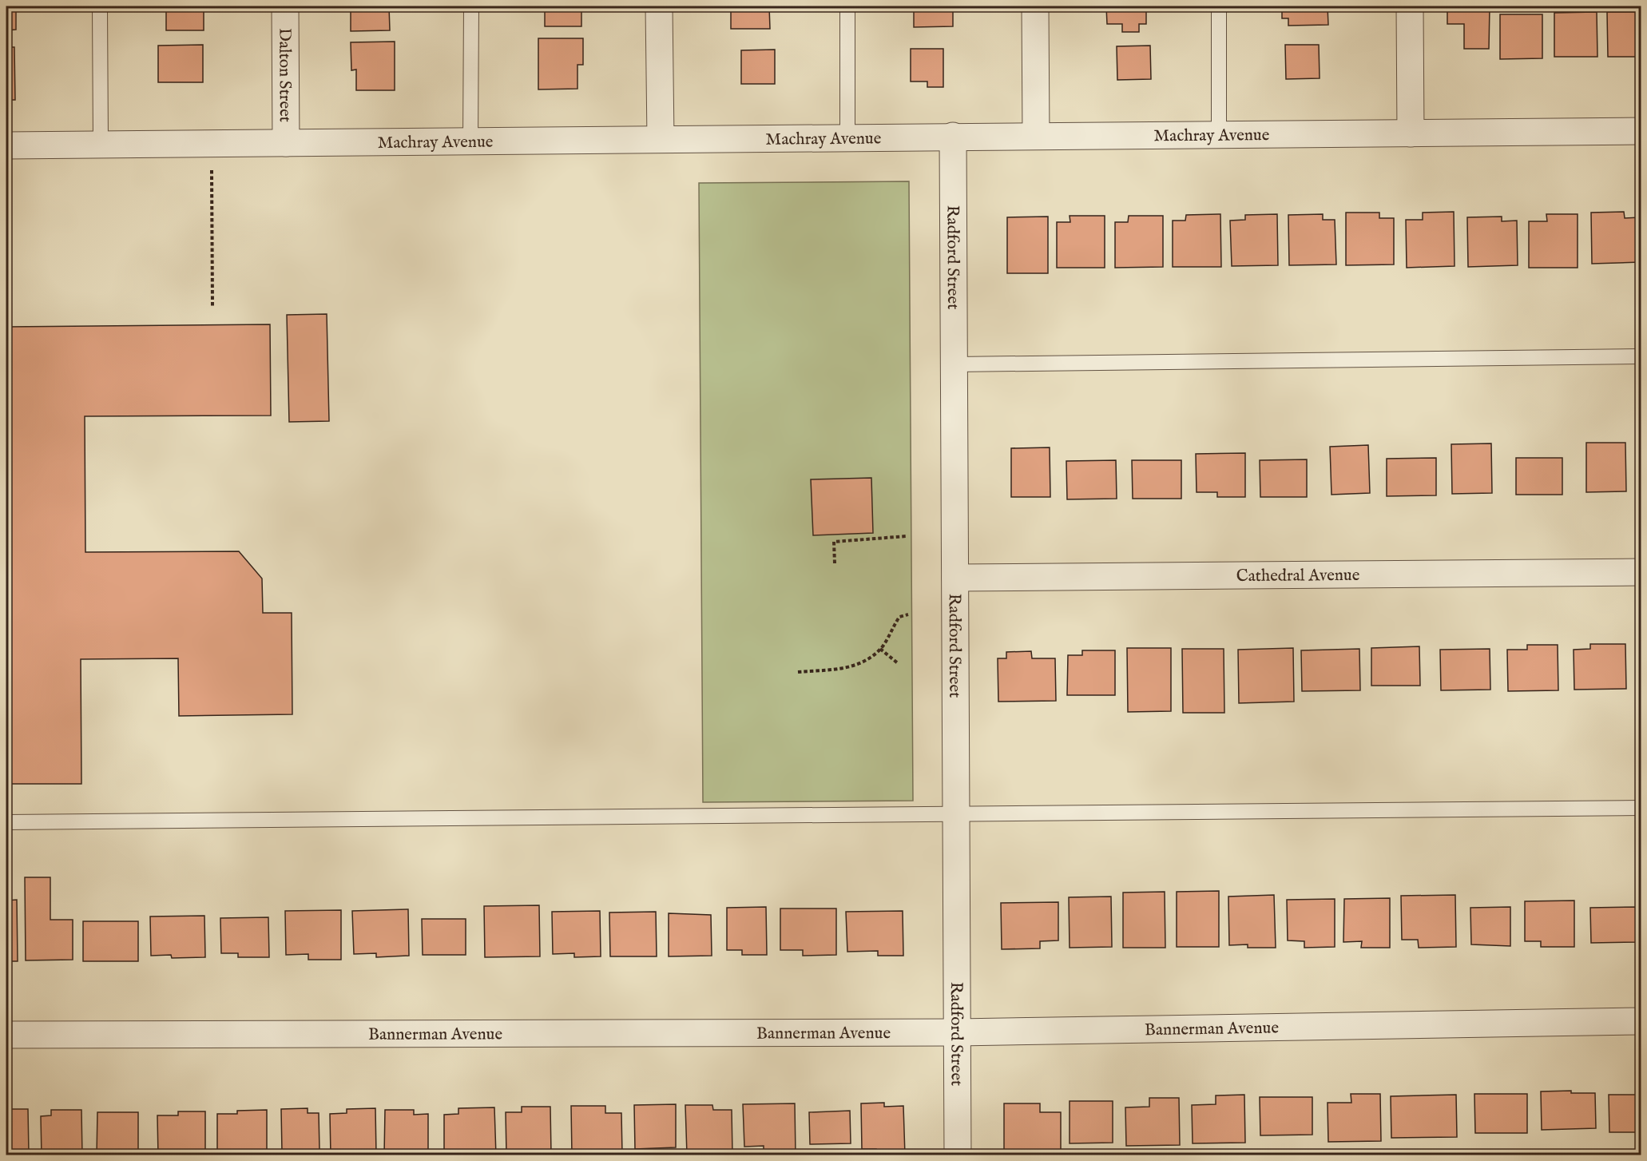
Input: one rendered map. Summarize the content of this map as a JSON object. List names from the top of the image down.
{
  "streets": {
    "street": [
      "Dalton Street",
      "Machray Avenue",
      "Radford Street",
      "Cathedral Avenue",
      "Bannerman Avenue"
    ]
  },
  "crossings": [
    ["Dalton Street", "Machray Avenue"],
    ["Machray Avenue", "Radford Street"],
    ["Radford Street", "Cathedral Avenue"],
    ["Radford Street", "Bannerman Avenue"]
  ]
}
